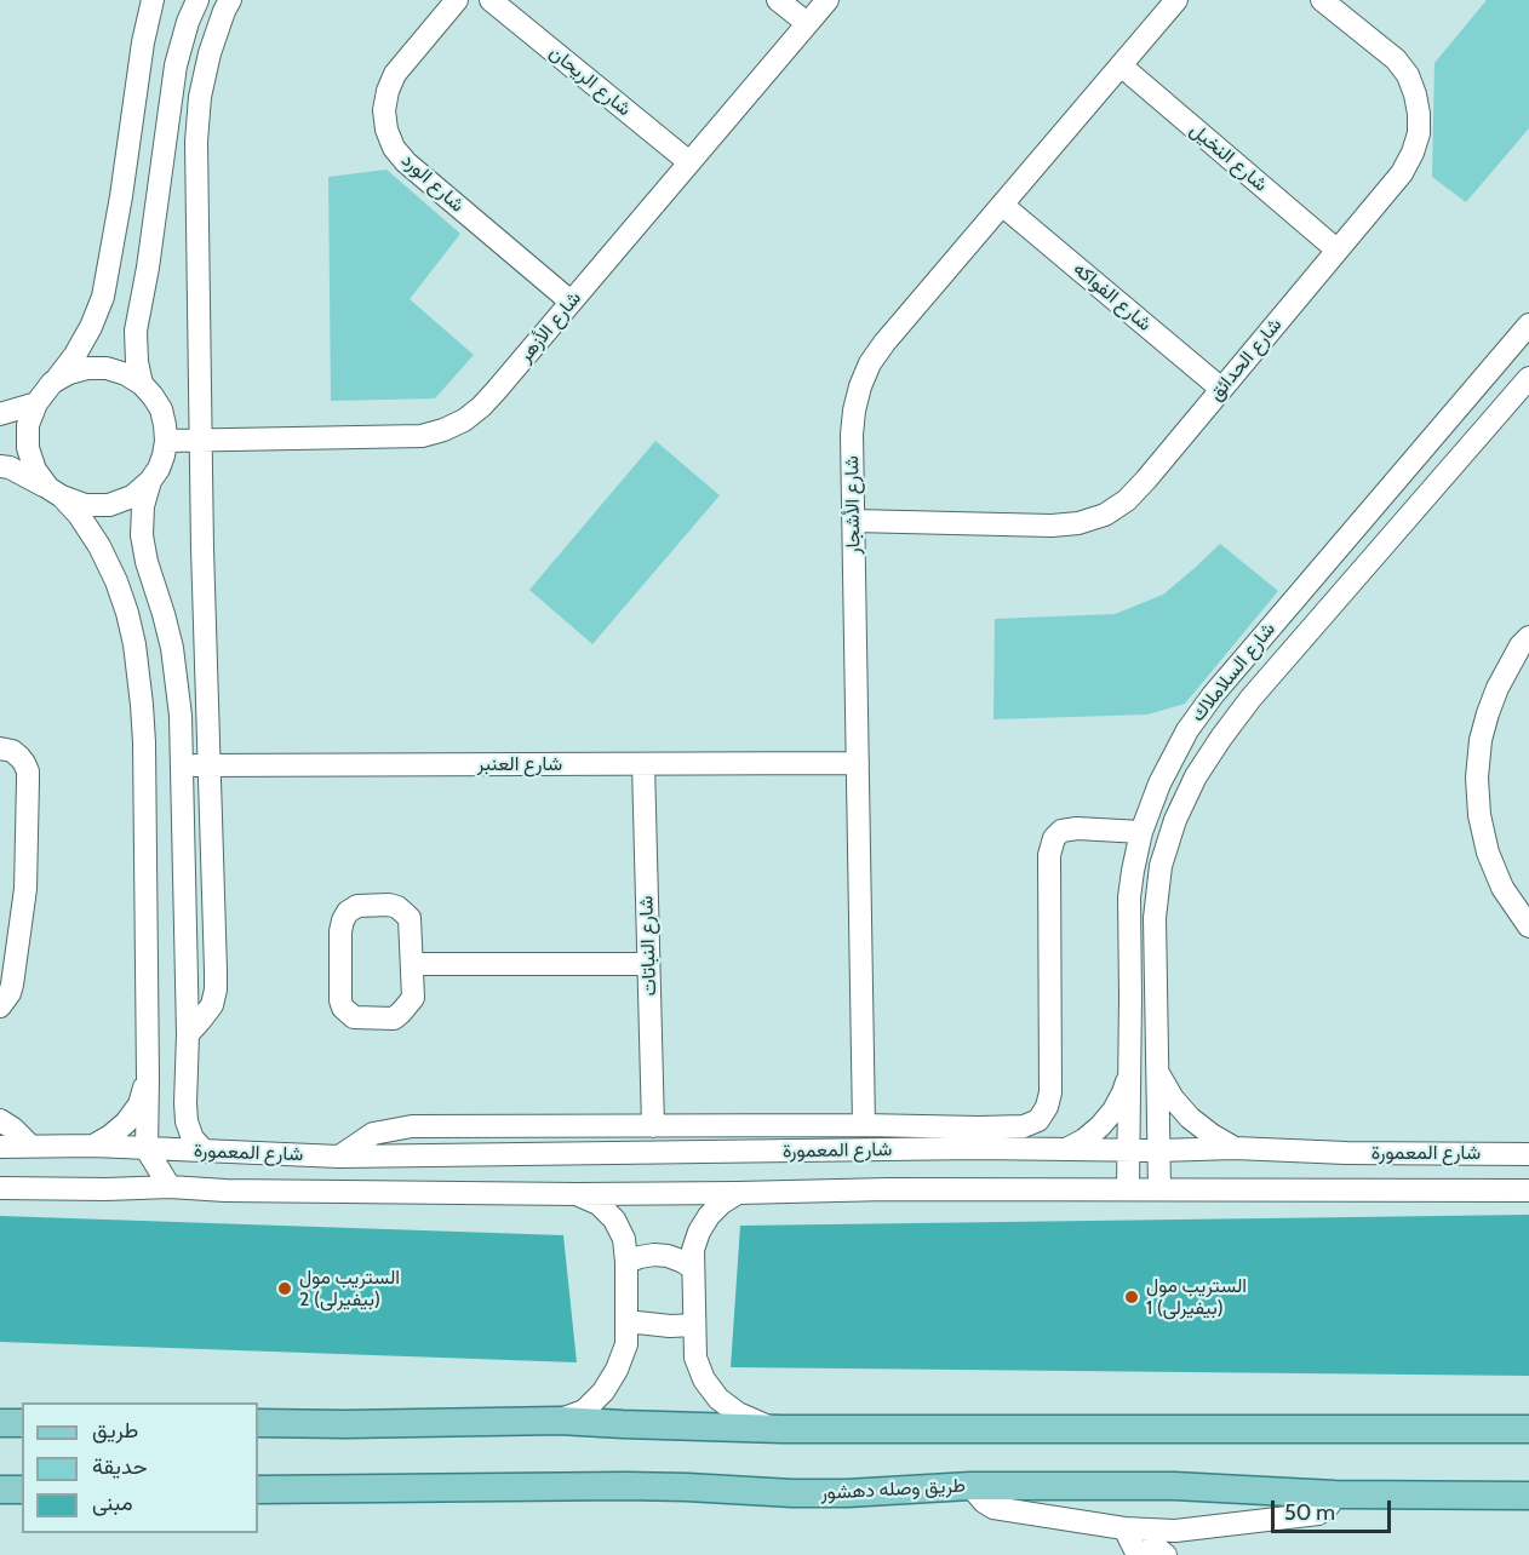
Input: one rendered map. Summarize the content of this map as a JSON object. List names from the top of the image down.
{
  "streets": {
    "main road": ["طريق وصله دهشور"],
    "street": [
      "شارع الريحان",
      "شارع النخيل",
      "شارع الورد",
      "شارع الفواكه",
      "شارع الأزهر",
      "شارع الحدائق",
      "شارع الأشجار",
      "شارع السلاملاك",
      "شارع العنبر",
      "شارع النباتات",
      "شارع المعمورة"
    ]
  },
  "crossings": [
    ["شارع الريحان", "شارع الأزهر"],
    ["شارع النخيل", "شارع الحدائق"],
    ["شارع النخيل", "شارع الأشجار"],
    ["شارع الورد", "شارع الأزهر"],
    ["شارع الفواكه", "شارع الحدائق"],
    ["شارع الفواكه", "شارع الأشجار"],
    ["شارع الحدائق", "شارع الأشجار"],
    ["شارع الأشجار", "شارع العنبر"],
    ["شارع السلاملاك", "شارع المعمورة"],
    ["شارع العنبر", "شارع النباتات"]
  ],
  "places": ["الستريب مول 2 (بيفيرلى)", "الستريب مول 1 (بيفيرلى)"],
  "legend": ["طريق", "حديقة", "مبنى"],
  "scale_bar": "50 m"
}
